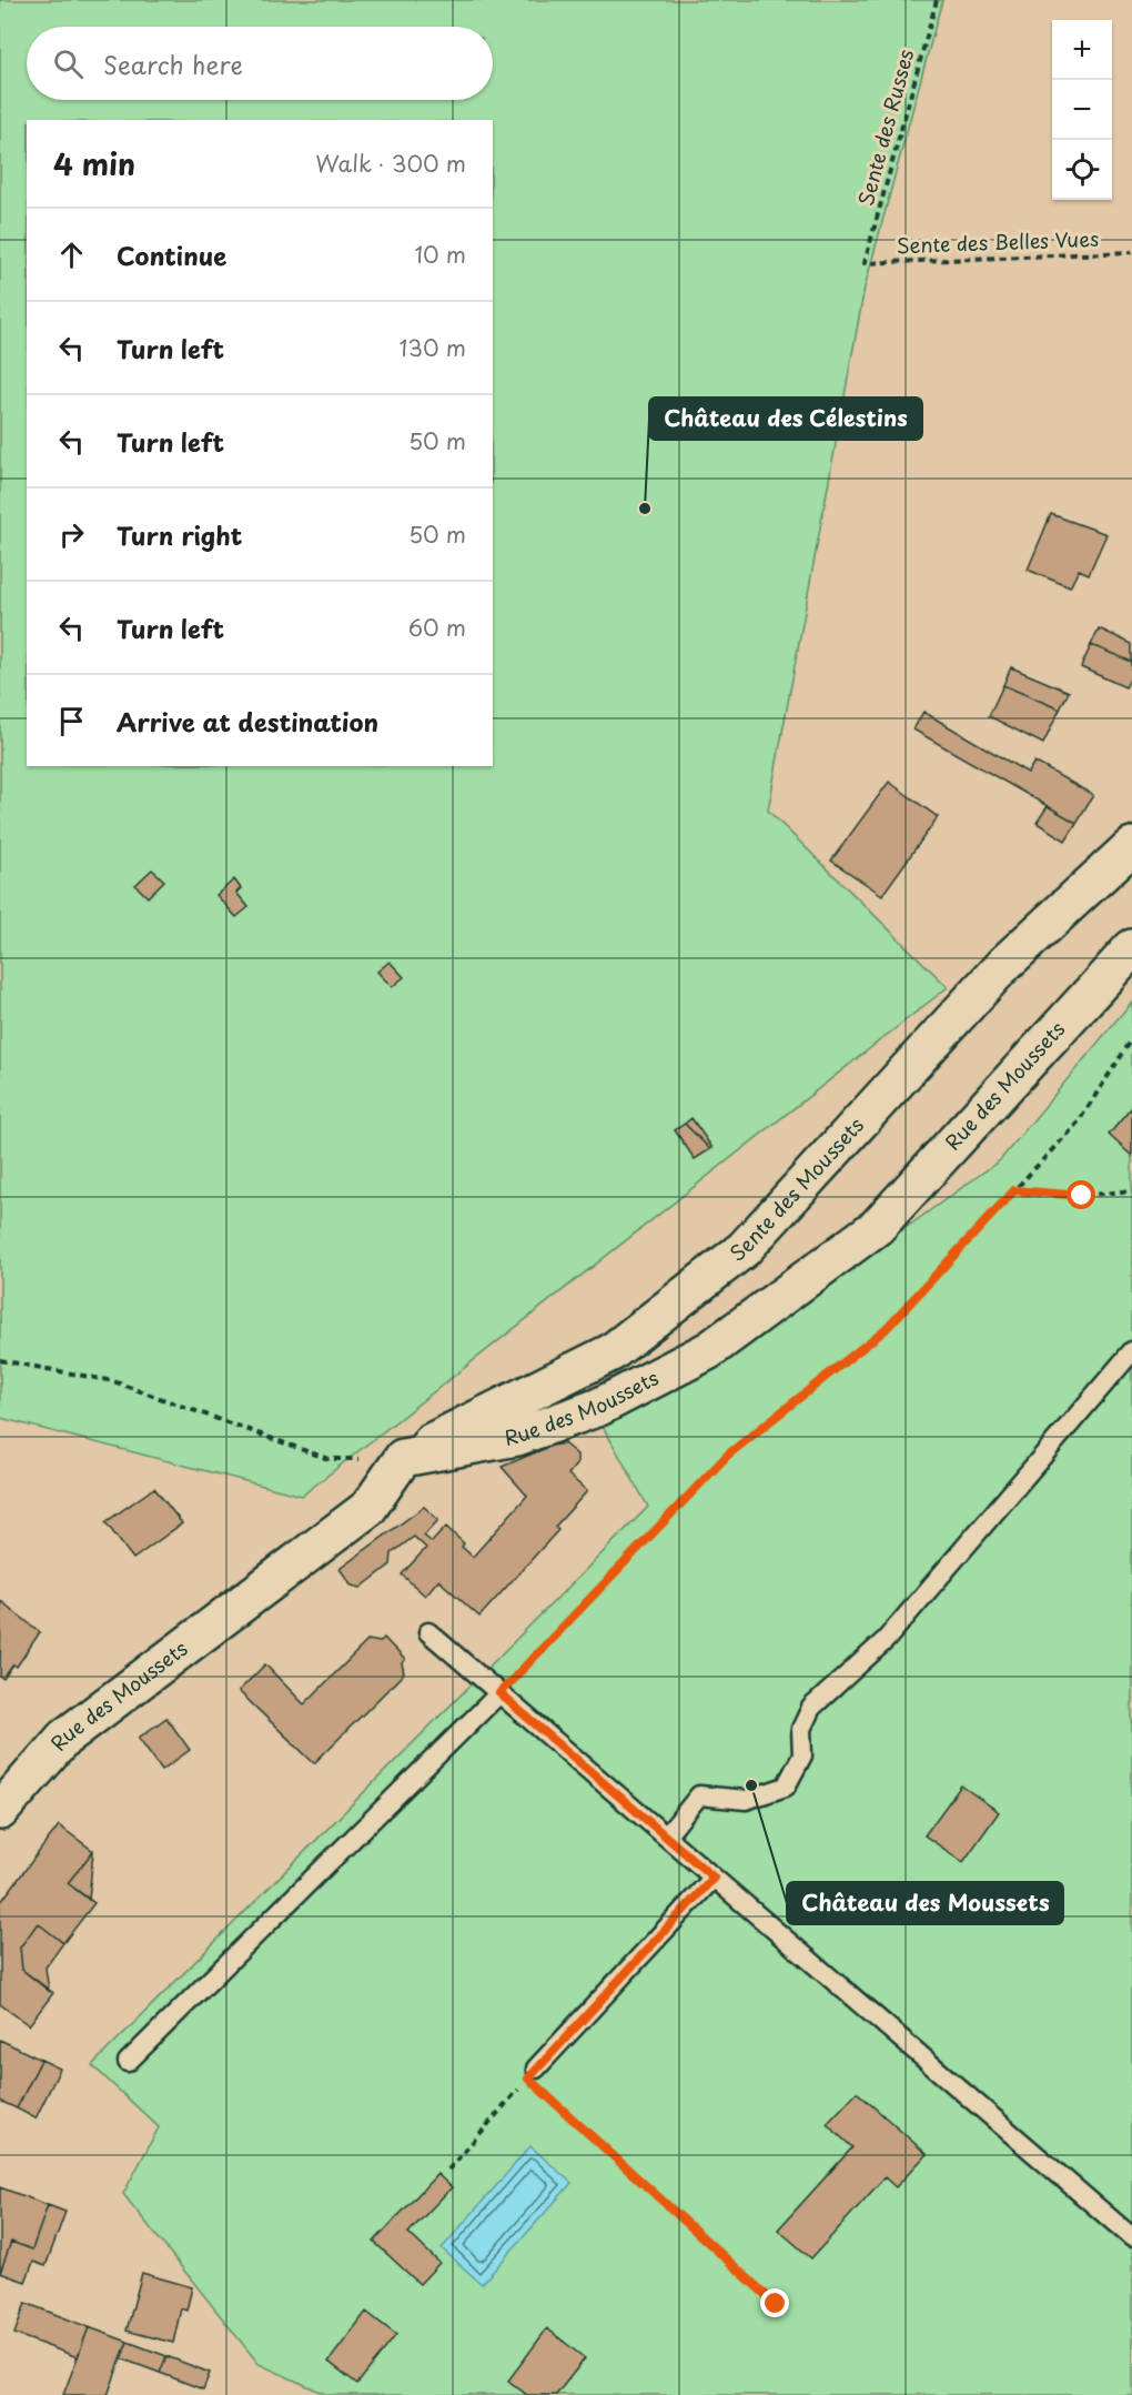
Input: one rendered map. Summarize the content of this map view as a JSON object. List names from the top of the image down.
{
  "streets": {
    "street": ["Rue des Moussets", "Sente des Moussets"],
    "path": ["Sente des Russes", "Sente des Belles Vues"]
  },
  "crossings": [
    ["Sente des Russes", "Sente des Belles Vues"],
    ["Rue des Moussets", "Sente des Moussets"]
  ],
  "places": ["Château des Célestins", "Château des Moussets"],
  "page": {
    "map_buttons": ["+", "−"],
    "search": "Search here",
    "heading": ["4 min", "Walk · 300 m"],
    "list": [
      ["Continue", "10 m"],
      ["Turn left", "130 m"],
      ["Turn left", "50 m"],
      ["Turn right", "50 m"],
      ["Turn left", "60 m"],
      "Arrive at destination"
    ]
  }
}
